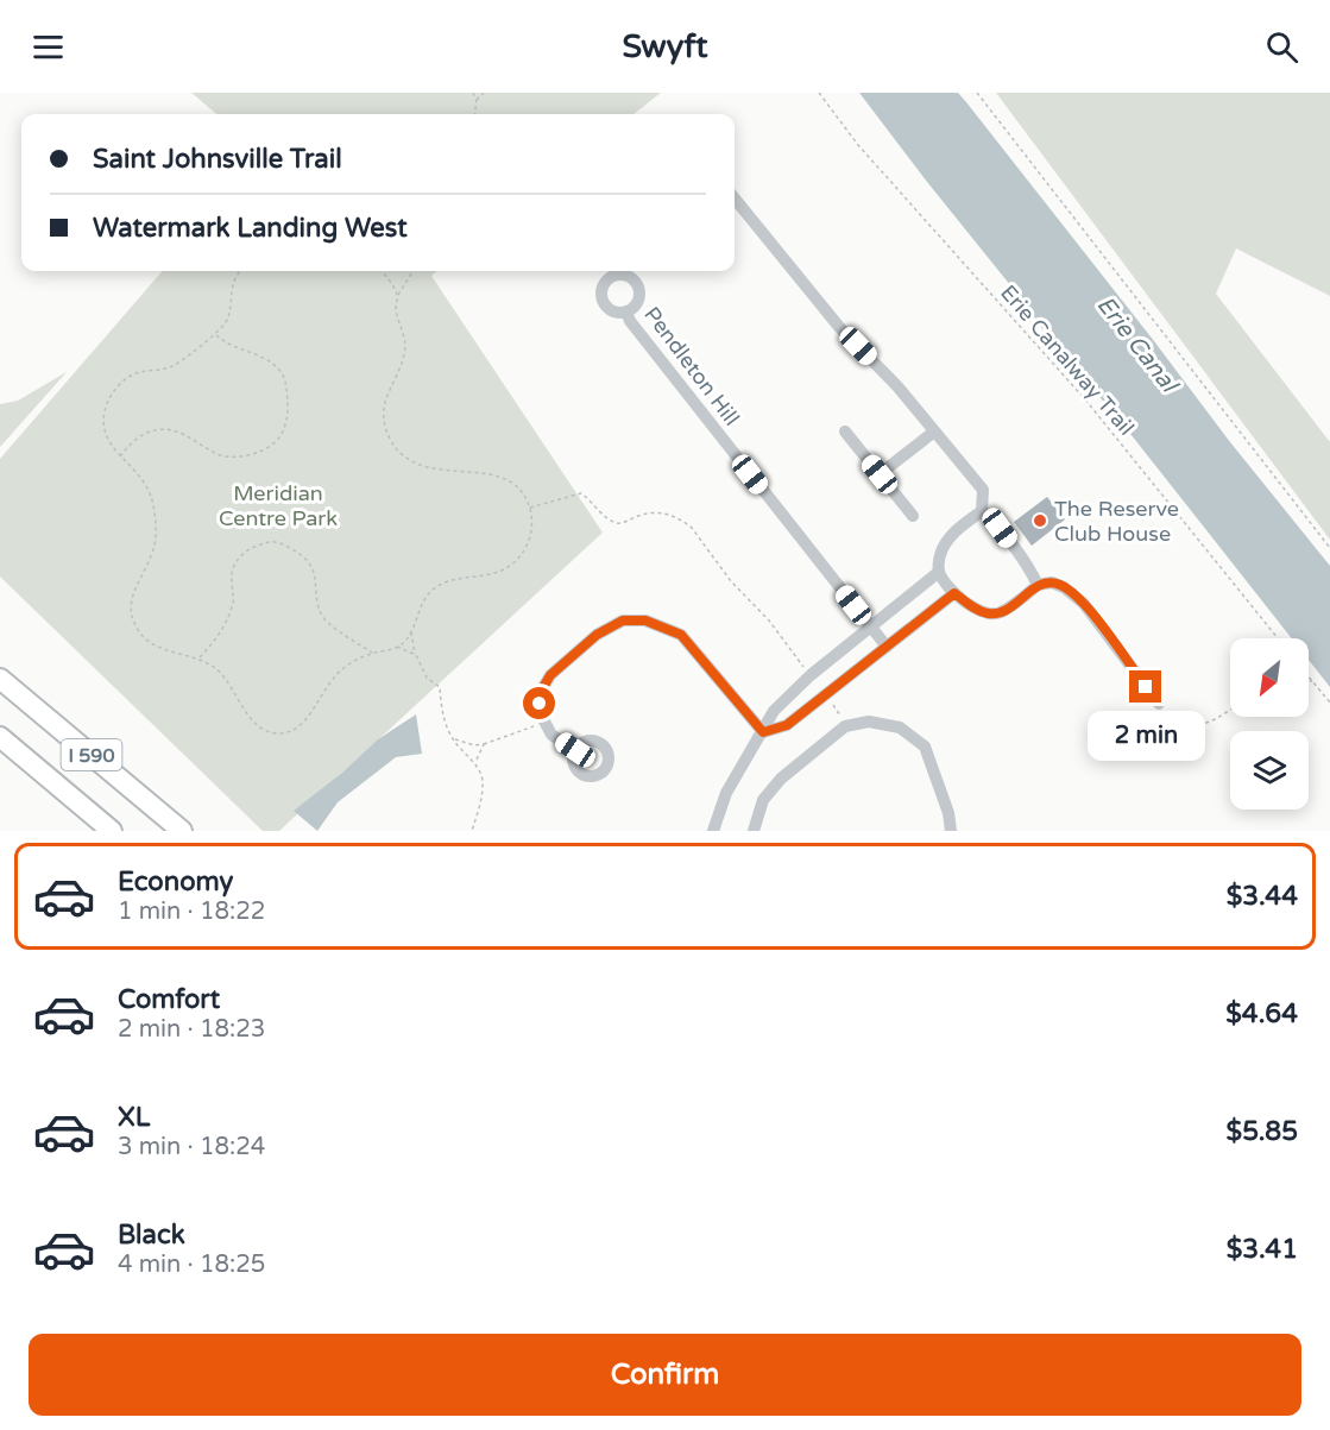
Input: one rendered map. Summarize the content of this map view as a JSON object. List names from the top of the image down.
{
  "streets": {
    "highway": ["I 590"],
    "street": ["Pendleton Hill"],
    "path": ["Erie Canalway Trail"]
  },
  "water": ["Erie Canal"],
  "parks": ["Meridian Centre Park"],
  "places": ["The Reserve Club House"],
  "north": "bottom left",
  "page": {
    "header": "Swyft",
    "banner": ["Saint Johnsville Trail", "Watermark Landing West"],
    "bubble": "2 min",
    "list": [
      {
        "name": "Economy",
        "note": "1 min · 18:22",
        "value": "$3.44"
      },
      {
        "name": "Comfort",
        "note": "2 min · 18:23",
        "value": "$4.64"
      },
      {
        "name": "XL",
        "note": "3 min · 18:24",
        "value": "$5.85"
      },
      {
        "name": "Black",
        "note": "4 min · 18:25",
        "value": "$3.41"
      }
    ],
    "buttons": "Confirm"
  }
}
